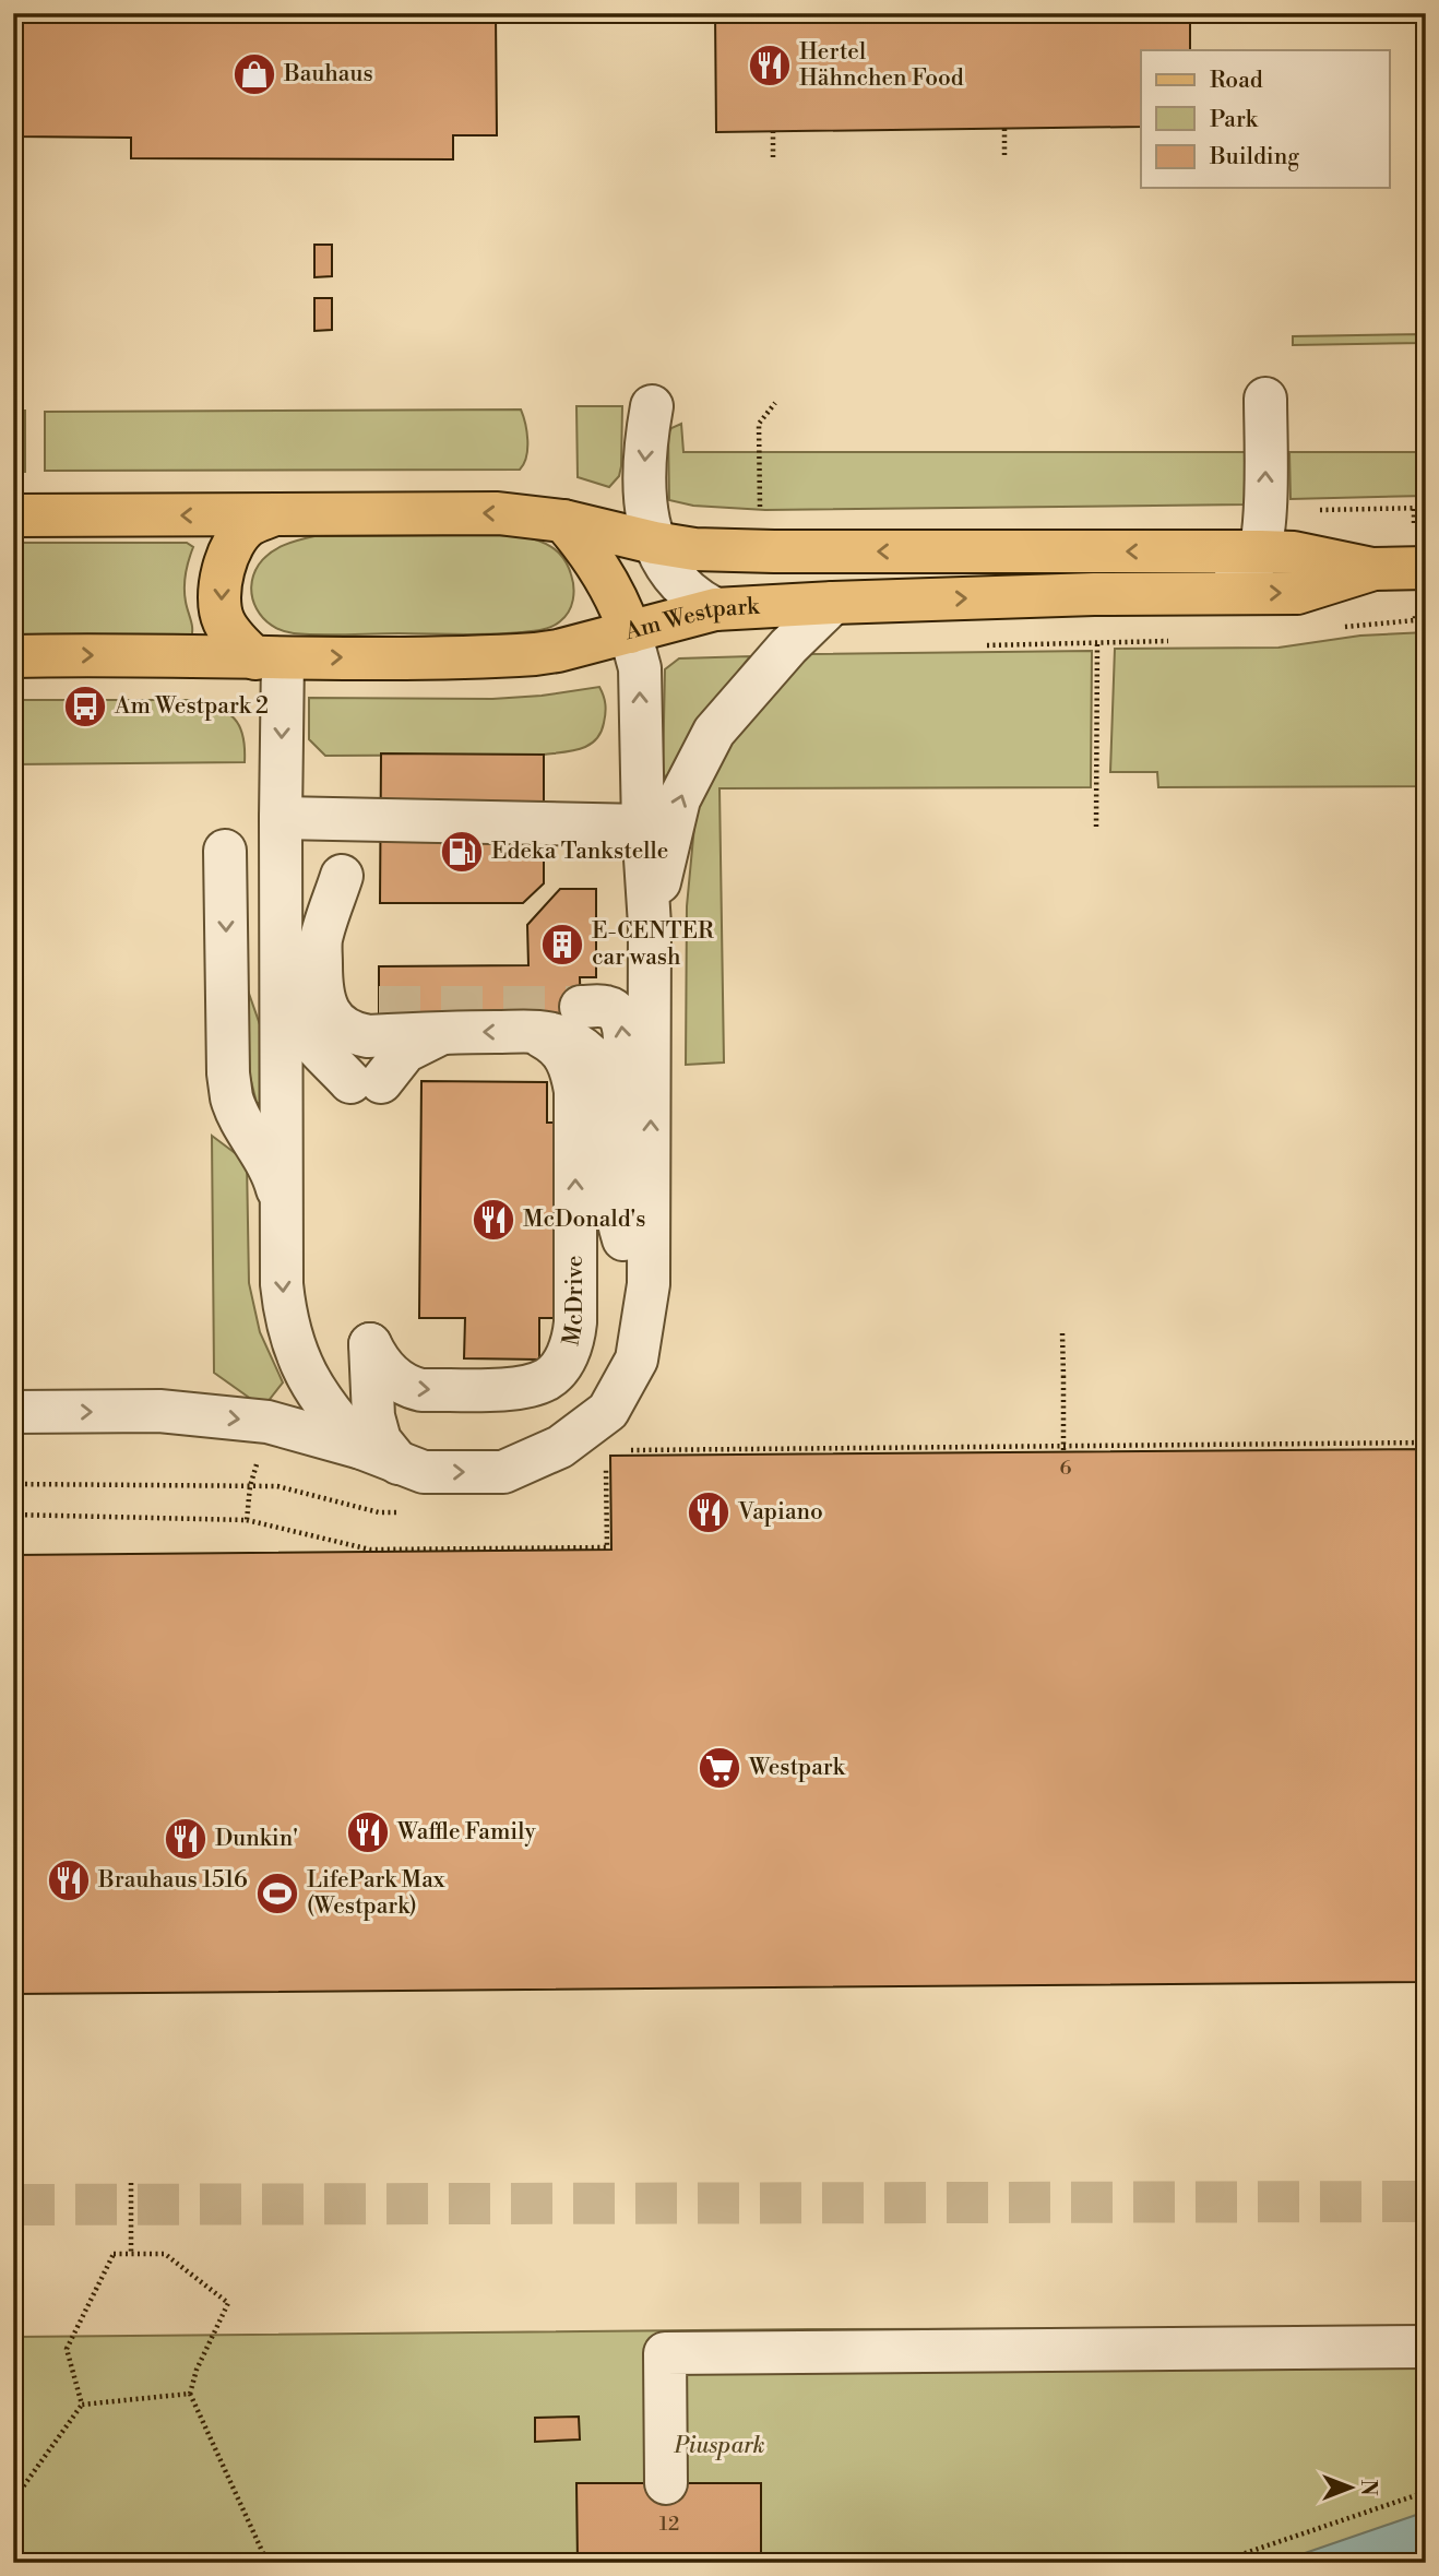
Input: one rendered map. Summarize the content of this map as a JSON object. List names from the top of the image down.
{
  "streets": {
    "main road": ["Am Westpark"],
    "lane": ["McDrive"]
  },
  "parks": ["Piuspark"],
  "places": {
    "restaurant": [
      "Hertel Hähnchen Food",
      "McDonald's",
      "Vapiano",
      "Waffle Family",
      "Dunkin'",
      "Brauhaus 1516"
    ],
    "shop": ["Bauhaus"],
    "bus stop": ["Am Westpark 2"],
    "fuel station": ["Edeka Tankstelle"],
    "building": ["E-CENTER car wash"],
    "supermarket": ["Westpark"],
    "sports": ["LifePark Max (Westpark)"]
  },
  "house_numbers": ["6", "12"],
  "legend": ["Road", "Park", "Building"],
  "north": "right"
}
